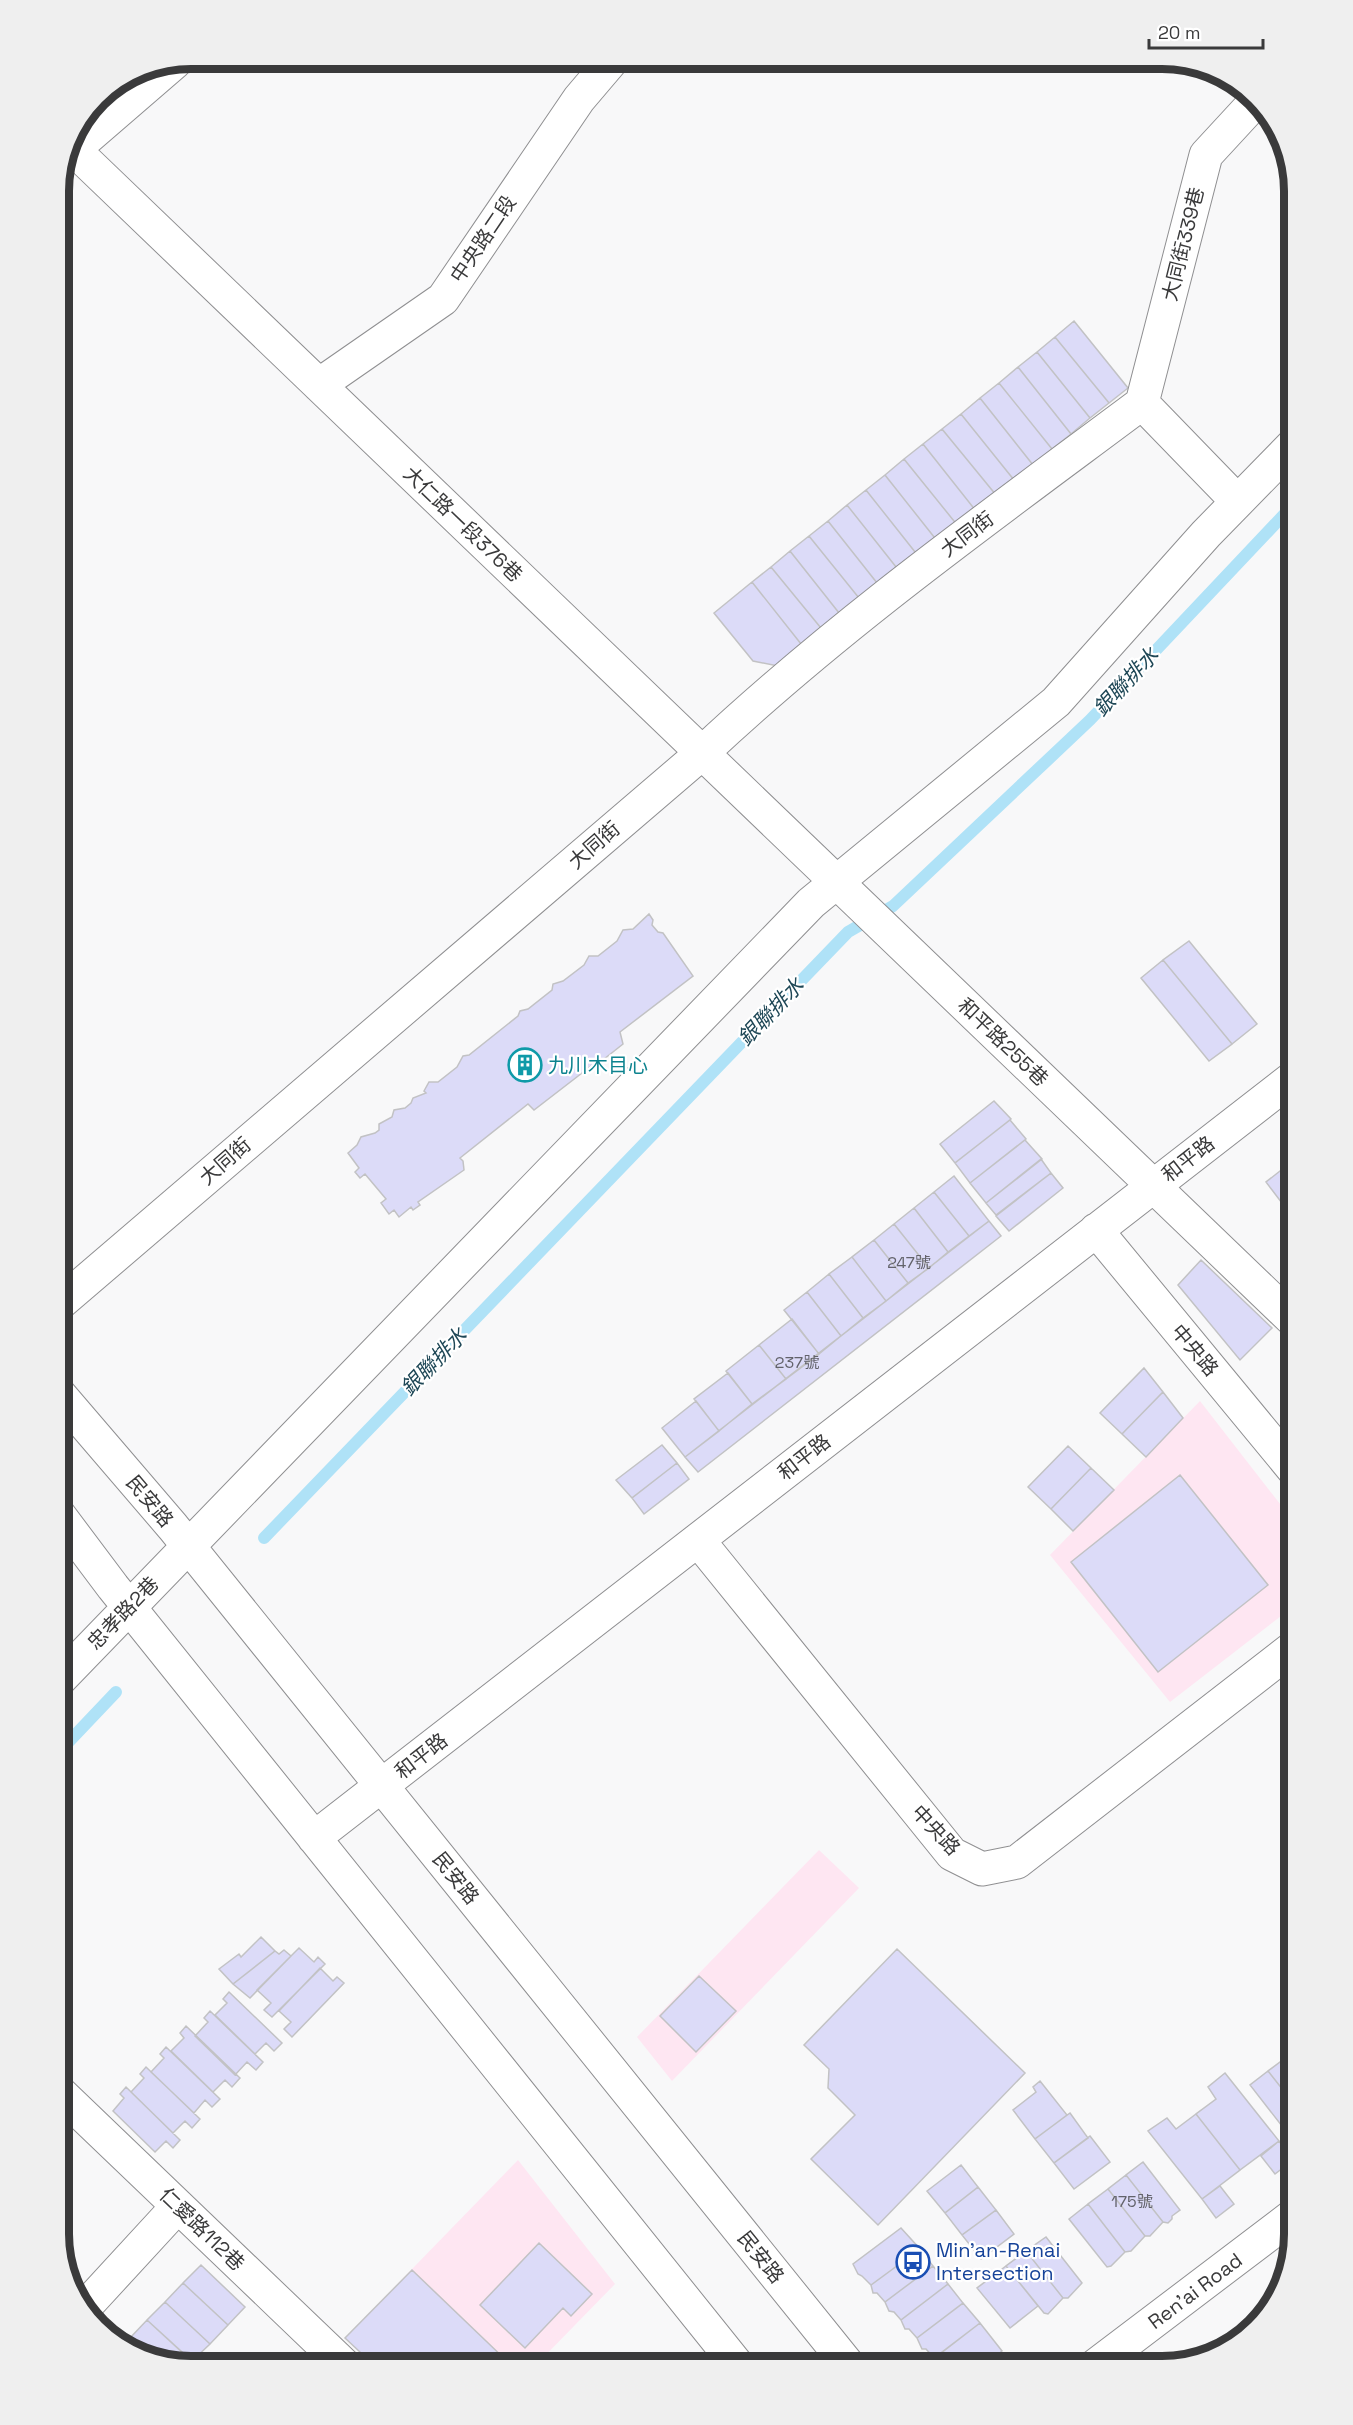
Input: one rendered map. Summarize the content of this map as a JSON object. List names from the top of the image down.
{
  "streets": {
    "street": [
      "中央路二段",
      "大同街339巷",
      "大仁路一段376巷",
      "大同街",
      "和平路255巷",
      "和平路",
      "中央路",
      "民安路",
      "忠孝路2巷",
      "仁愛路112巷",
      "Ren'ai Road"
    ]
  },
  "crossings": [
    ["中央路二段", "大仁路一段376巷"],
    ["大同街339巷", "大同街"],
    ["大仁路一段376巷", "大同街"],
    ["大仁路一段376巷", "和平路255巷"],
    ["和平路255巷", "和平路"],
    ["和平路", "中央路"],
    ["和平路", "民安路"],
    ["民安路", "忠孝路2巷"]
  ],
  "water": ["銀聯排水"],
  "places": {
    "building": ["九川木目心"],
    "bus stop": ["Min'an-Renai Intersection"]
  },
  "house_numbers": ["247號", "237號", "175號"],
  "scale_bar": "20 m"
}
